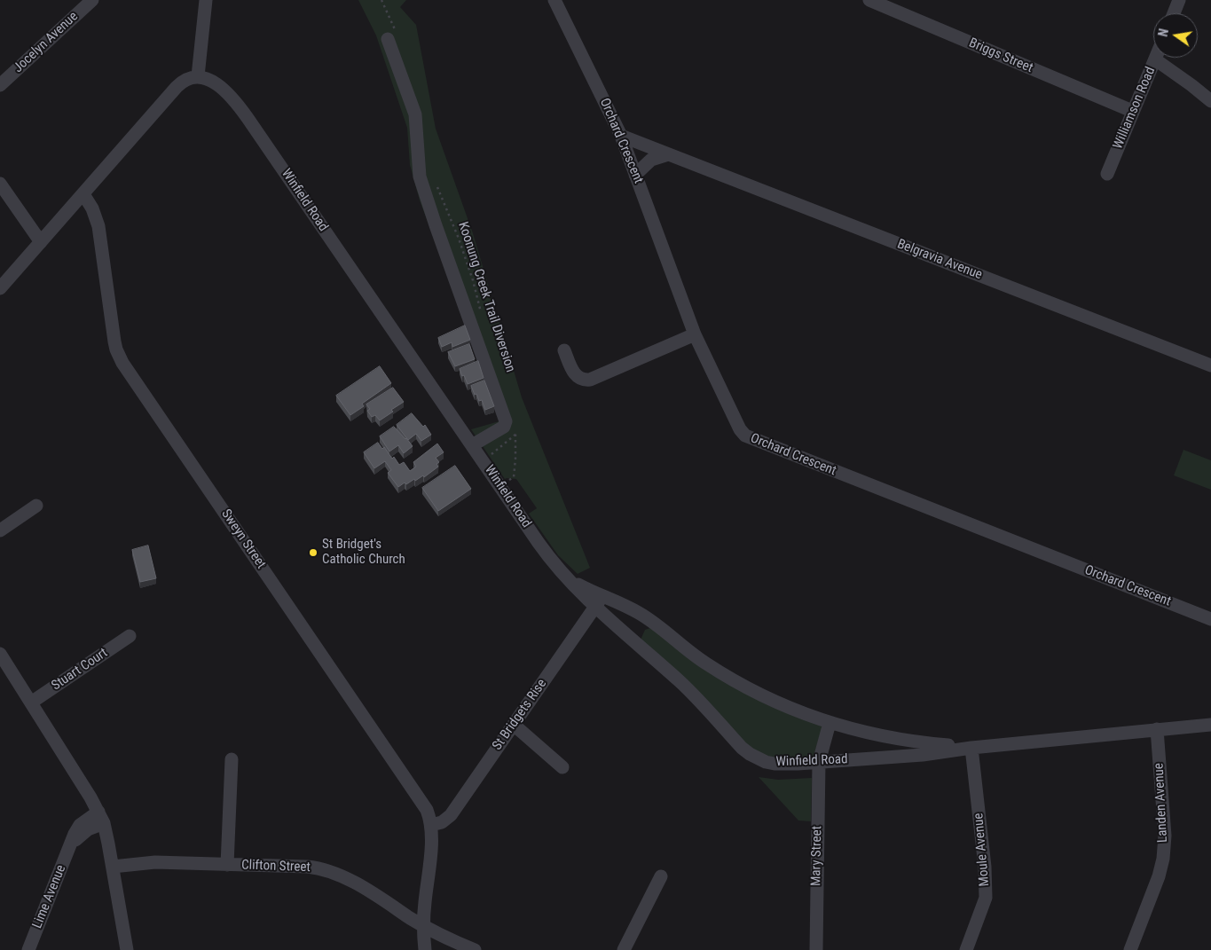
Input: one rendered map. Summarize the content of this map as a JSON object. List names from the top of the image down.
{
  "streets": {
    "street": [
      "Jocelyn Avenue",
      "Briggs Street",
      "Williamson Road",
      "Orchard Crescent",
      "Winfield Road",
      "Belgravia Avenue",
      "Sweyn Street",
      "Stuart Court",
      "St Bridgets Rise",
      "Landen Avenue",
      "Moule Avenue",
      "Mary Street",
      "Clifton Street",
      "Lime Avenue"
    ],
    "path": ["Koonung Creek Trail Diversion"]
  },
  "crossings": [
    ["Briggs Street", "Williamson Road"],
    ["Orchard Crescent", "Belgravia Avenue"],
    ["Winfield Road", "St Bridgets Rise"],
    ["Winfield Road", "Landen Avenue"],
    ["Winfield Road", "Moule Avenue"],
    ["Winfield Road", "Mary Street"],
    ["Sweyn Street", "St Bridgets Rise"],
    ["Sweyn Street", "Clifton Street"]
  ],
  "places": ["St Bridget's Catholic Church"],
  "north": "left"
}
